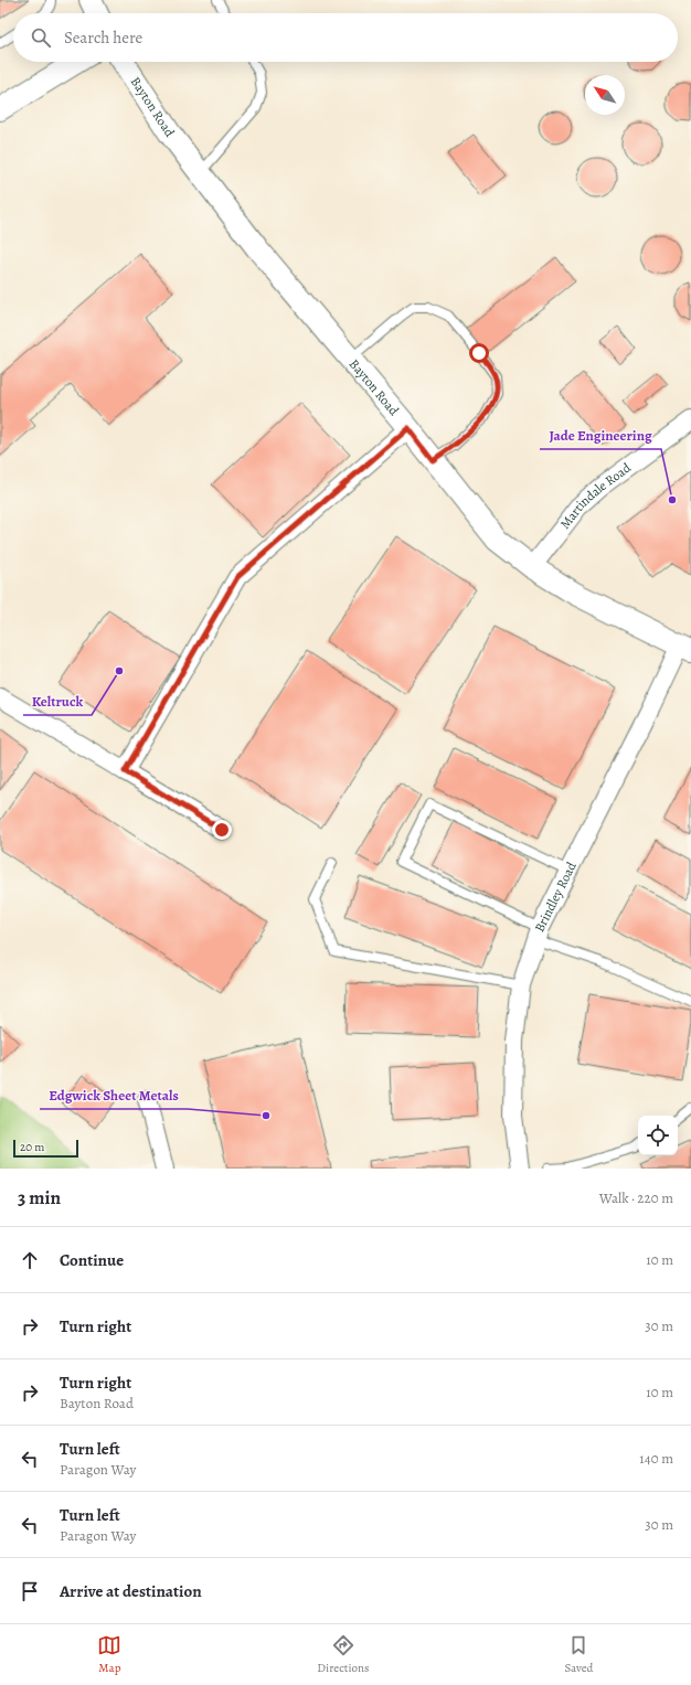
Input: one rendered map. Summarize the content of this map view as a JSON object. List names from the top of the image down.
{
  "streets": {
    "street": ["Bayton Road", "Martindale Road", "Brindley Road"]
  },
  "crossings": [
    ["Bayton Road", "Martindale Road"],
    ["Bayton Road", "Brindley Road"]
  ],
  "places": ["Jade Engineering", "Keltruck", "Edgwick Sheet Metals"],
  "scale_bar": "20 m",
  "north": "top left",
  "page": {
    "search": "Search here",
    "scale": "20 m",
    "heading": ["3 min", "Walk · 220 m"],
    "list": [
      ["Continue", "10 m"],
      ["Turn right", "30 m"],
      ["Turn right", "Bayton Road", "10 m"],
      ["Turn left", "Paragon Way", "140 m"],
      ["Turn left", "Paragon Way", "30 m"],
      "Arrive at destination"
    ],
    "nav": ["Map", "Directions", "Saved"]
  }
}
